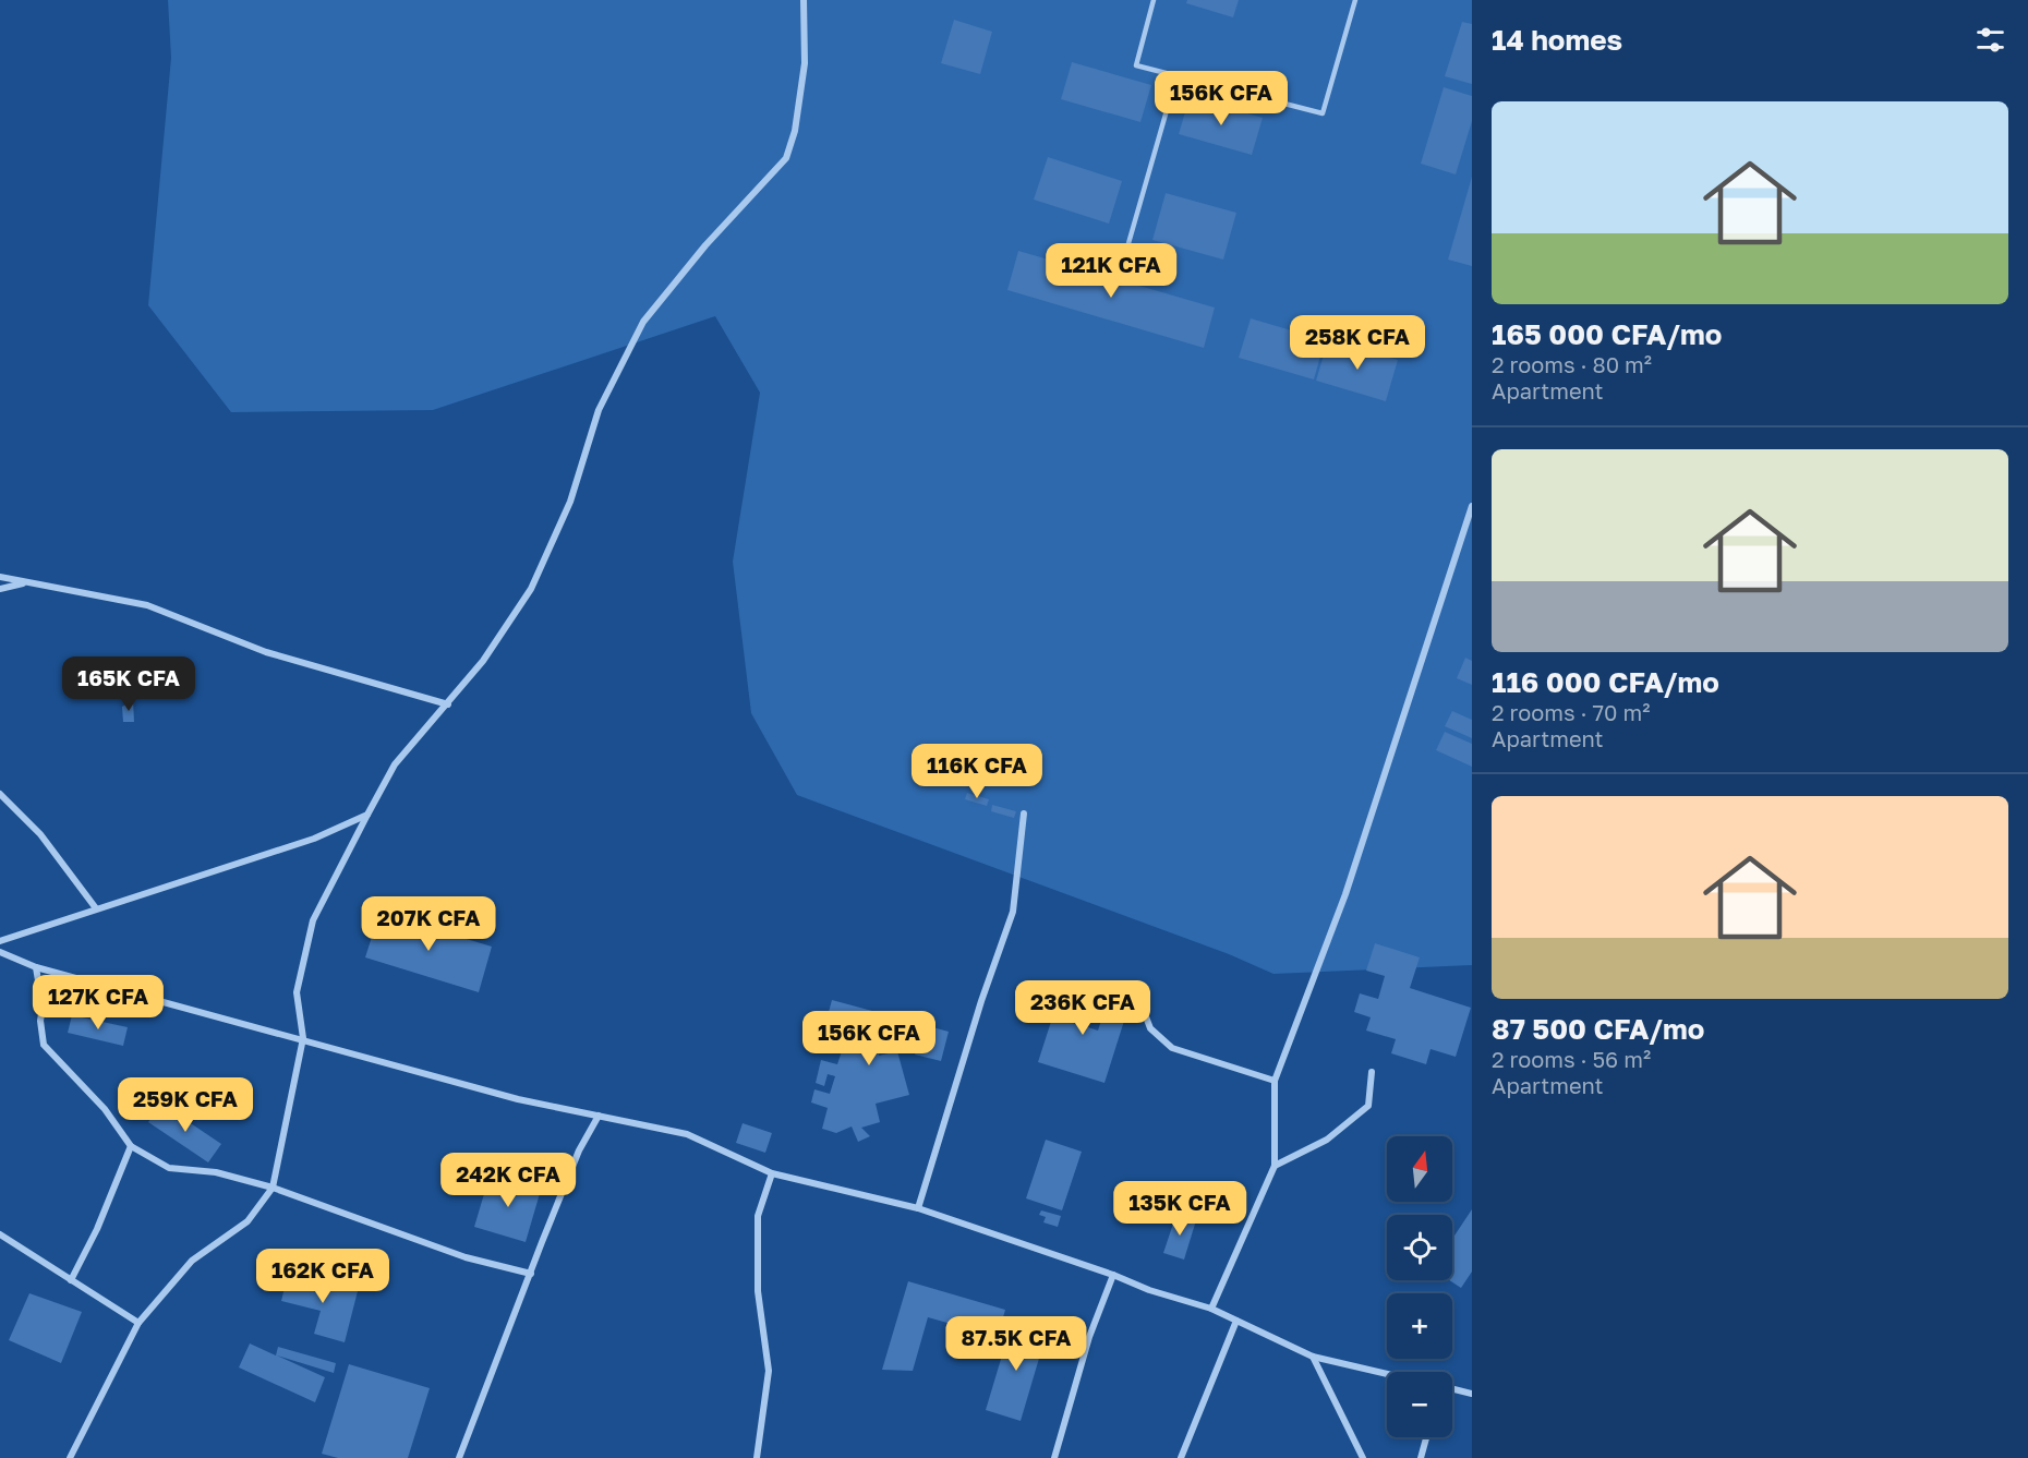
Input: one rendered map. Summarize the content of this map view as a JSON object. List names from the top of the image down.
{
  "north": "top",
  "page": {
    "heading": "14 homes",
    "price": [
      "156K CFA",
      "121K CFA",
      "258K CFA",
      "165K CFA",
      "116K CFA",
      "207K CFA",
      "127K CFA",
      "236K CFA",
      "156K CFA",
      "259K CFA",
      "242K CFA",
      "135K CFA",
      "162K CFA",
      "87.5K CFA"
    ],
    "list": [
      {
        "name": "165 000 CFA/mo",
        "note": "2 rooms · 80 m² · Apartment"
      },
      {
        "name": "116 000 CFA/mo",
        "note": "2 rooms · 70 m² · Apartment"
      },
      {
        "name": "87 500 CFA/mo",
        "note": "2 rooms · 56 m² · Apartment"
      }
    ],
    "map_buttons": ["+", "−"]
  }
}
